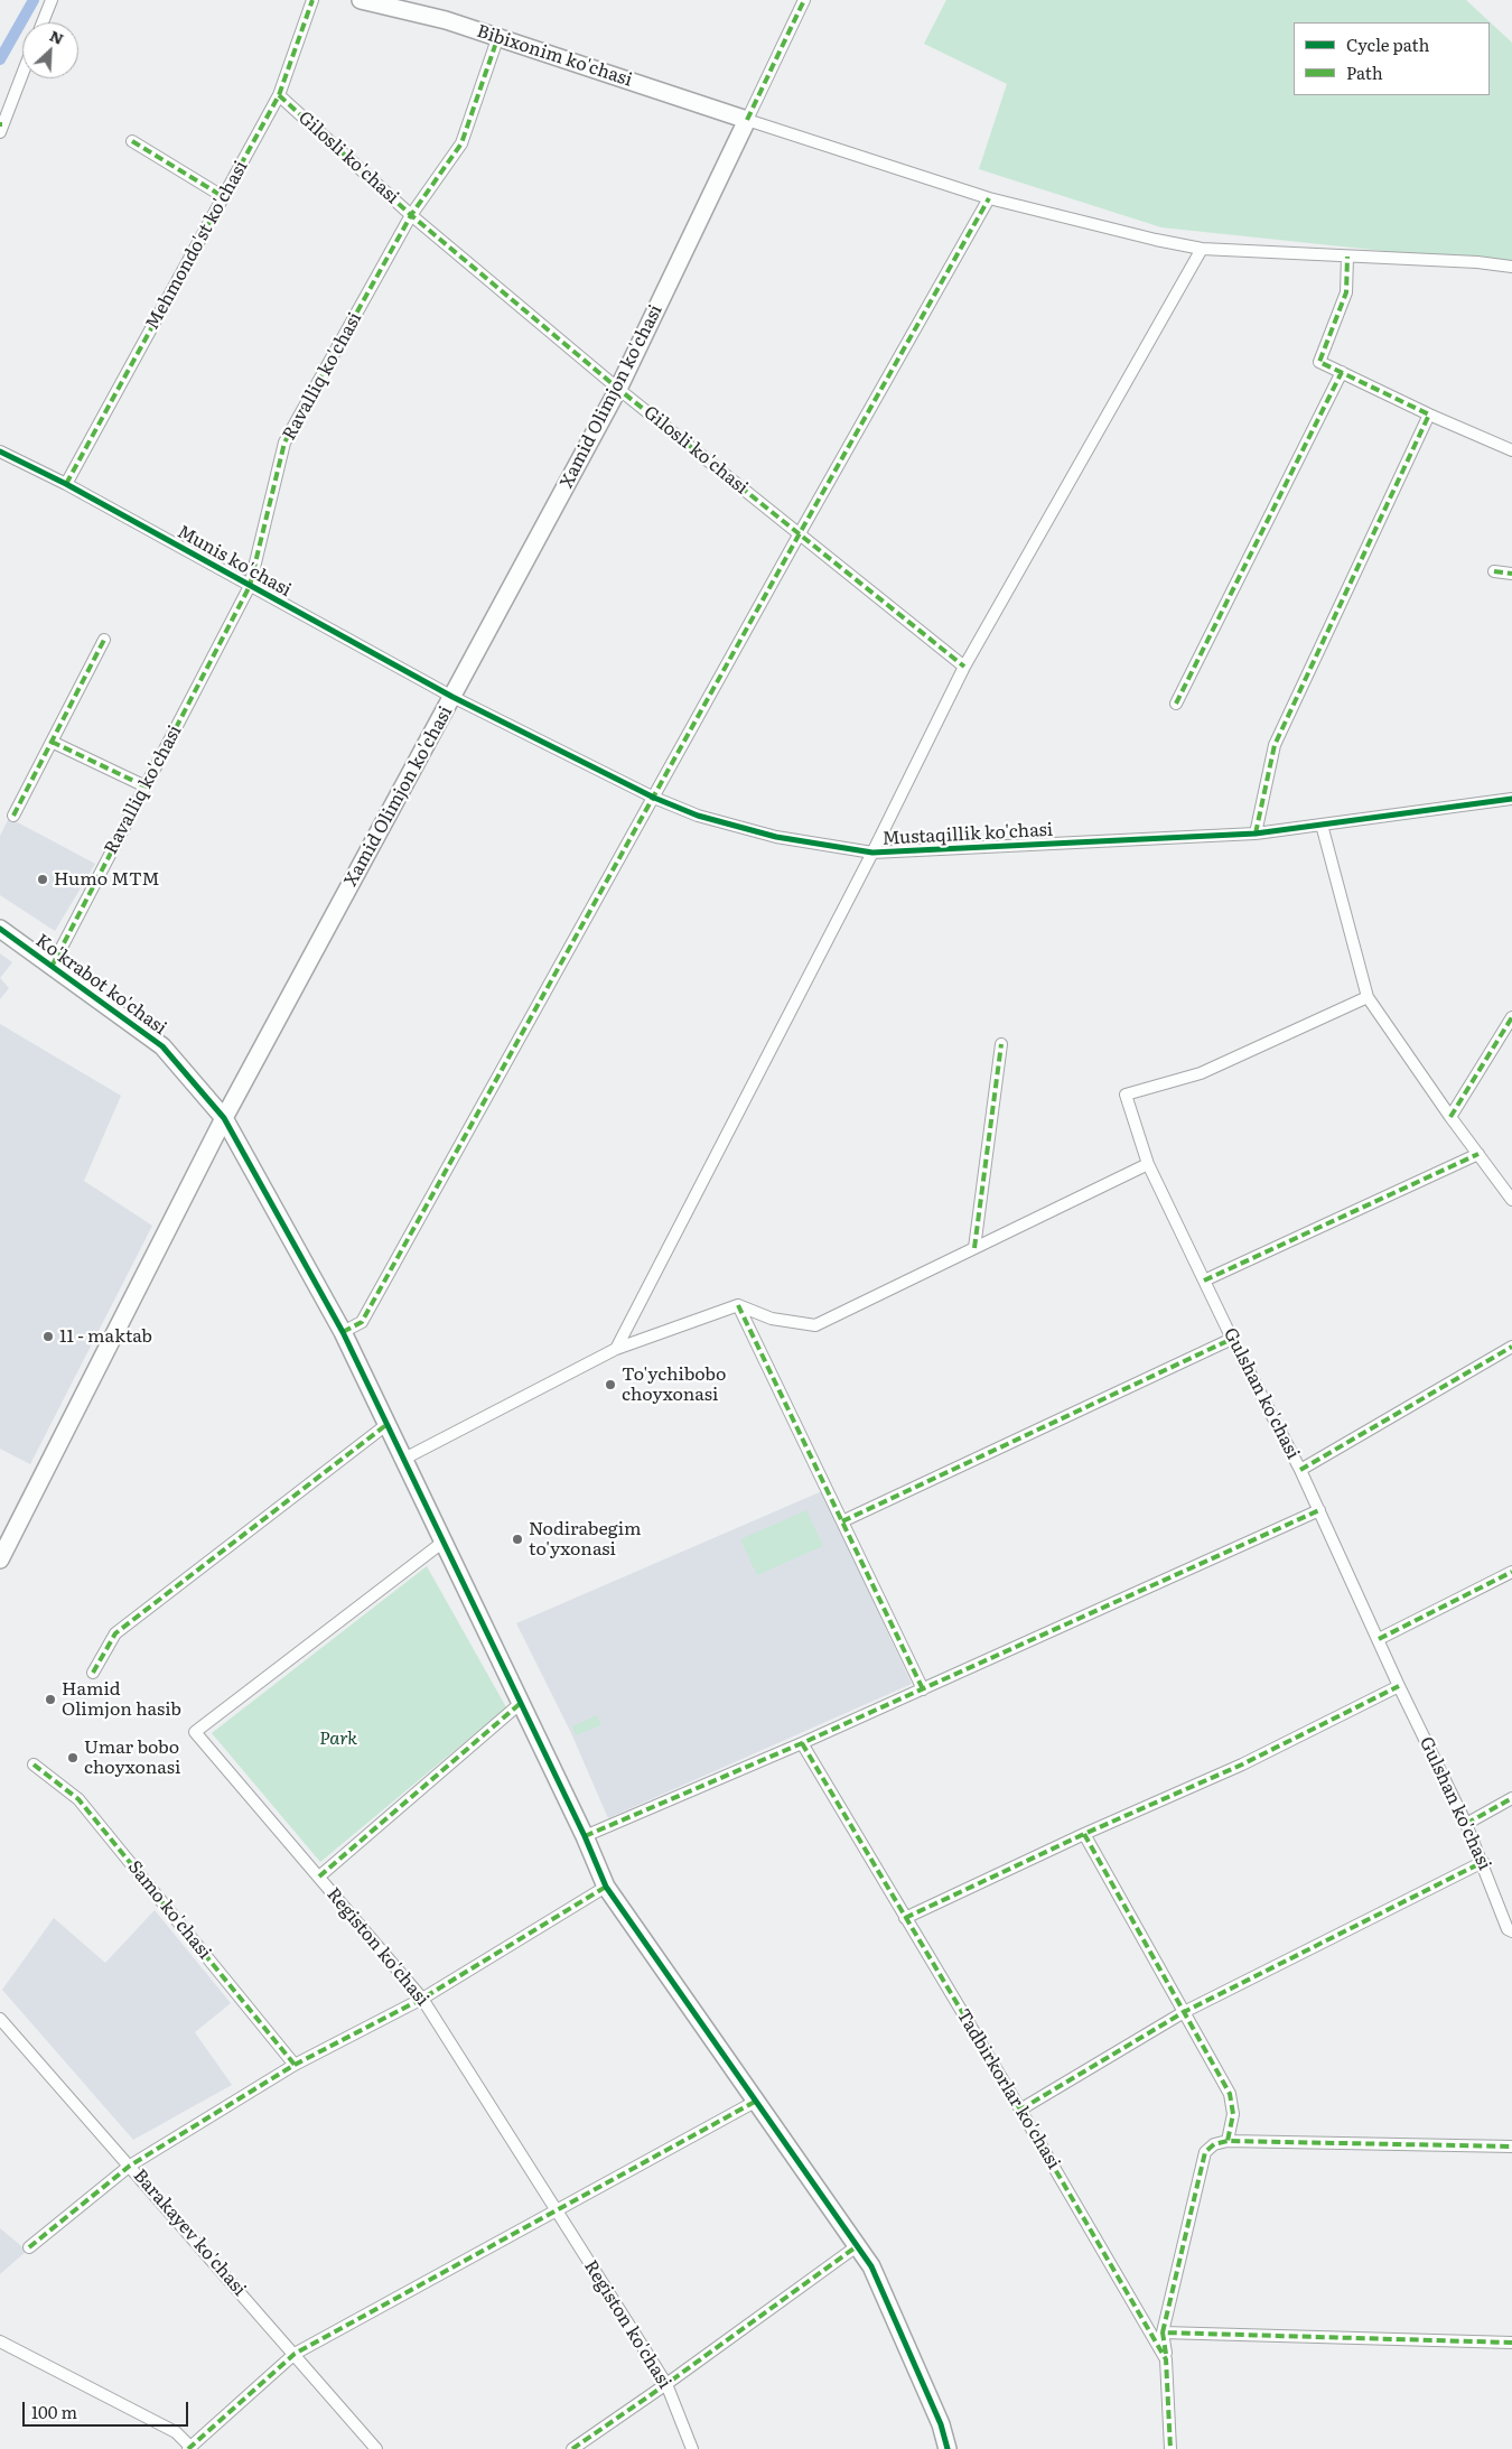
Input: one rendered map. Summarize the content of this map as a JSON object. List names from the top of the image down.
{
  "streets": {
    "main road": ["Bibixonim ko'chasi", "Xamid Olimjon ko'chasi", "Ko'krabot ko'chasi"],
    "street": [
      "Gilosli ko'chasi",
      "Mehmondo'st ko'chasi",
      "Ravalliq ko'chasi",
      "Munis ko'chasi",
      "Mustaqillik ko'chasi",
      "Gulshan ko'chasi",
      "Samo ko'chasi",
      "Registon ko'chasi",
      "Tadbirkorlar ko'chasi",
      "Barakayev ko'chasi"
    ]
  },
  "crossings": [
    ["Bibixonim ko'chasi", "Ravalliq ko'chasi"],
    ["Bibixonim ko'chasi", "Xamid Olimjon ko'chasi"],
    ["Gilosli ko'chasi", "Mehmondo'st ko'chasi"],
    ["Gilosli ko'chasi", "Ravalliq ko'chasi"],
    ["Gilosli ko'chasi", "Xamid Olimjon ko'chasi"],
    ["Mehmondo'st ko'chasi", "Munis ko'chasi"],
    ["Ravalliq ko'chasi", "Munis ko'chasi"],
    ["Ravalliq ko'chasi", "Ko'krabot ko'chasi"],
    ["Xamid Olimjon ko'chasi", "Munis ko'chasi"],
    ["Xamid Olimjon ko'chasi", "Mustaqillik ko'chasi"],
    ["Xamid Olimjon ko'chasi", "Ko'krabot ko'chasi"],
    ["Munis ko'chasi", "Mustaqillik ko'chasi"],
    ["Ko'krabot ko'chasi", "Registon ko'chasi"]
  ],
  "parks": ["Park"],
  "places": [
    "Humo MTM",
    "11 - maktab",
    "To'ychibobo choyxonasi",
    "Nodirabegim to'yxonasi",
    "Hamid Olimjon hasib",
    "Umar bobo choyxonasi"
  ],
  "legend": ["Cycle path", "Path"],
  "scale_bar": "100 m",
  "north": "top right"
}
